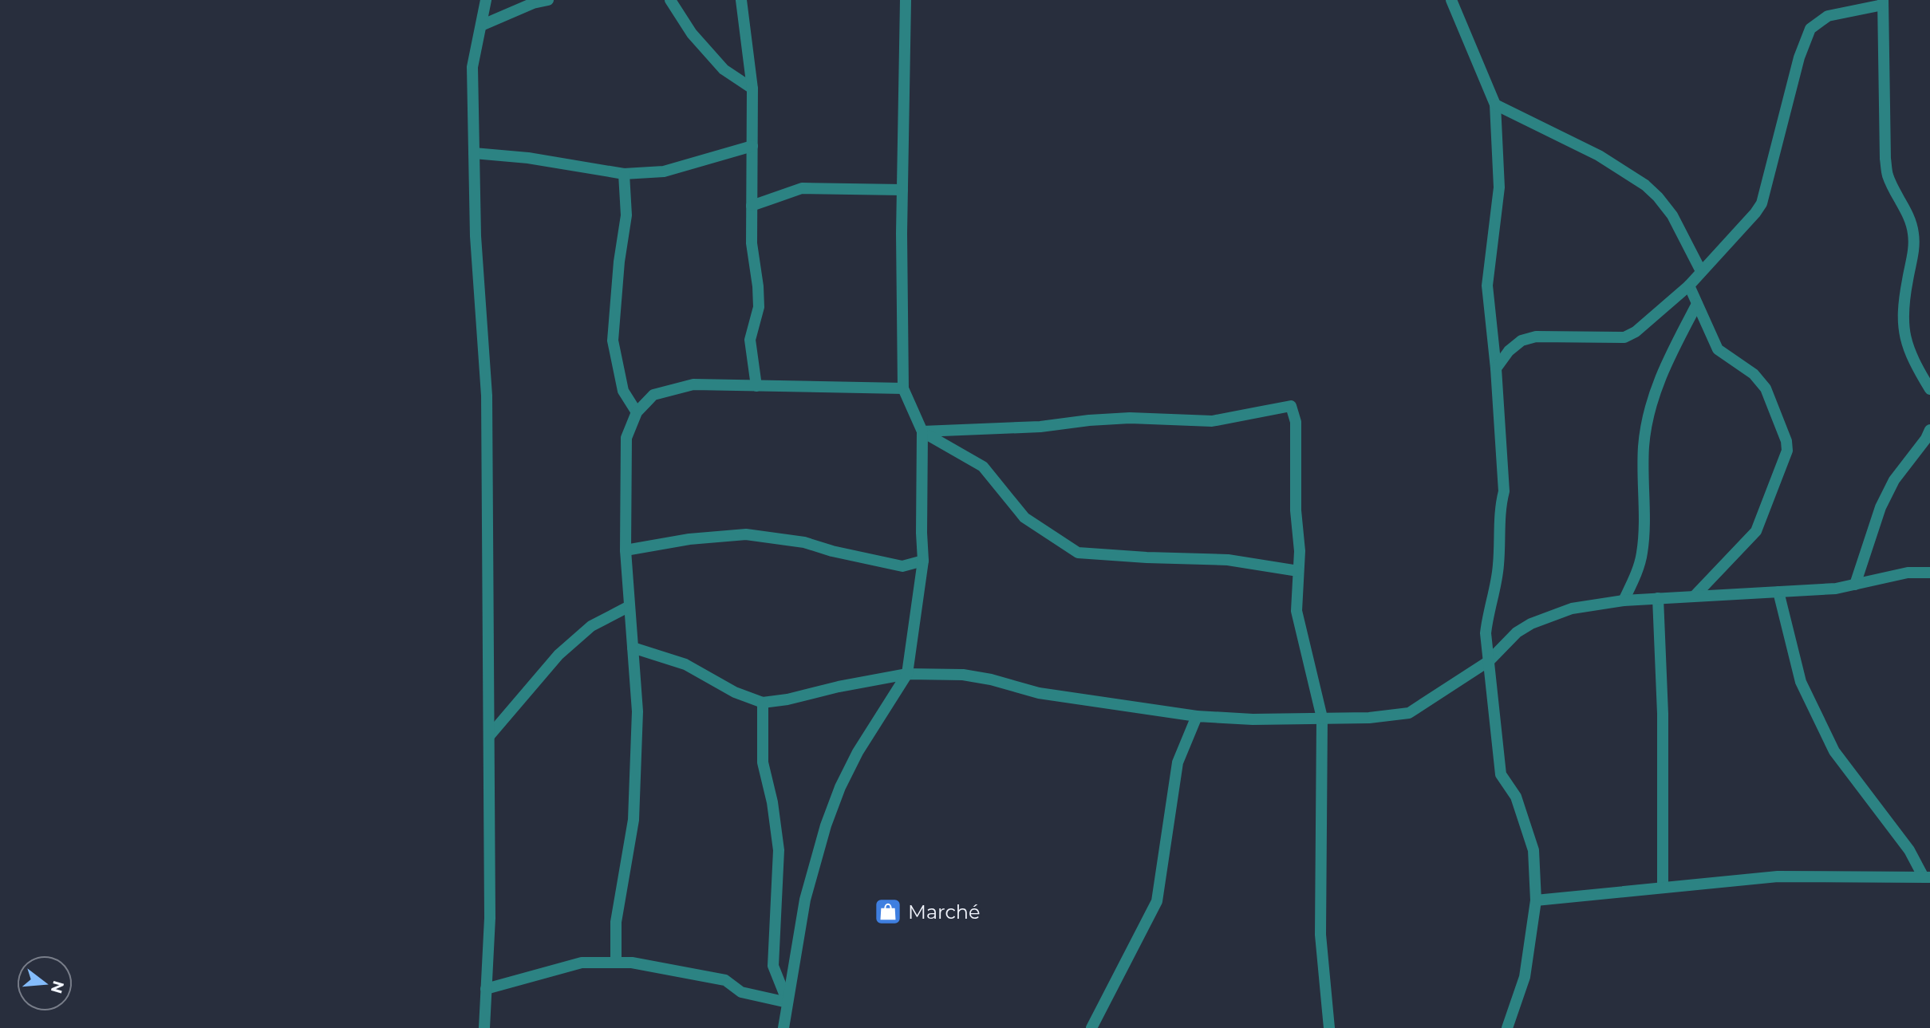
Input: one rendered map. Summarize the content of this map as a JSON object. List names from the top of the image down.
{
  "places": {
    "shop": ["Marché"]
  },
  "north": "right"
}
